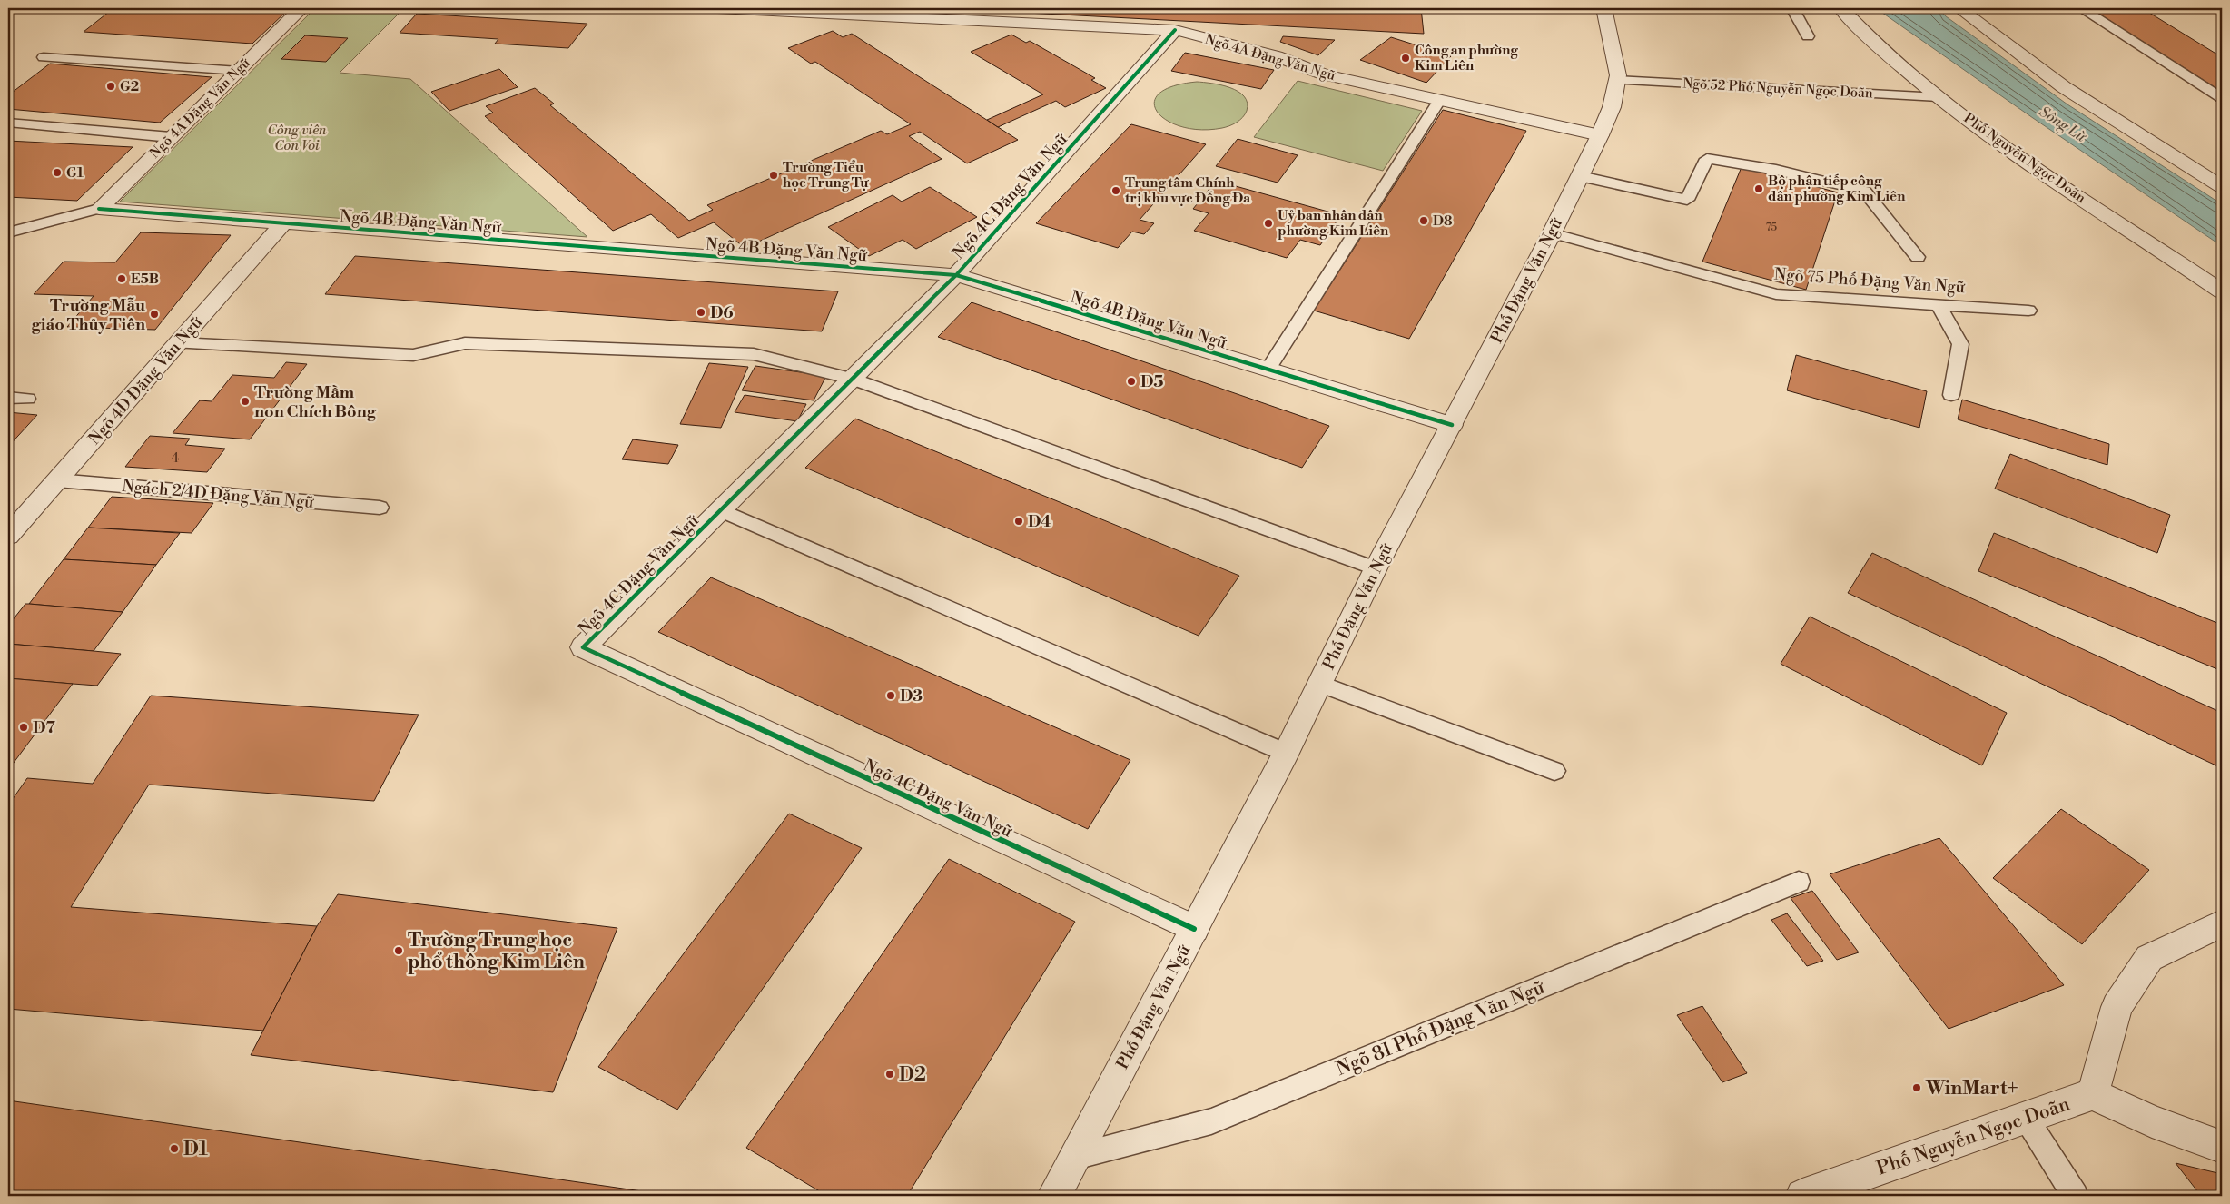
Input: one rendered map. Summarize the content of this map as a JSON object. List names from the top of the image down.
{
  "streets": {
    "street": [
      "Ngõ 4A Đặng Văn Ngữ",
      "Phố Nguyễn Ngọc Doãn",
      "Ngõ 4C Đặng Văn Ngữ",
      "Ngõ 4B Đặng Văn Ngữ",
      "Phố Đặng Văn Ngữ",
      "Ngõ 4D Đặng Văn Ngữ"
    ],
    "lane": [
      "Ngõ 52 Phố Nguyễn Ngọc Doãn",
      "Ngõ 75 Phố Đặng Văn Ngữ",
      "Ngách 2/4D Đặng Văn Ngữ",
      "Ngõ 81 Phố Đặng Văn Ngữ"
    ]
  },
  "crossings": [
    ["Ngõ 4A Đặng Văn Ngữ", "Ngõ 4C Đặng Văn Ngữ"],
    ["Ngõ 4A Đặng Văn Ngữ", "Ngõ 4B Đặng Văn Ngữ"],
    ["Ngõ 4A Đặng Văn Ngữ", "Phố Đặng Văn Ngữ"],
    ["Ngõ 52 Phố Nguyễn Ngọc Doãn", "Phố Nguyễn Ngọc Doãn"],
    ["Ngõ 52 Phố Nguyễn Ngọc Doãn", "Phố Đặng Văn Ngữ"],
    ["Ngõ 4C Đặng Văn Ngữ", "Ngõ 4B Đặng Văn Ngữ"],
    ["Ngõ 4C Đặng Văn Ngữ", "Phố Đặng Văn Ngữ"],
    ["Ngõ 4B Đặng Văn Ngữ", "Phố Đặng Văn Ngữ"],
    ["Ngõ 4B Đặng Văn Ngữ", "Ngõ 4D Đặng Văn Ngữ"],
    ["Phố Đặng Văn Ngữ", "Ngõ 75 Phố Đặng Văn Ngữ"],
    ["Phố Đặng Văn Ngữ", "Ngõ 81 Phố Đặng Văn Ngữ"],
    ["Ngõ 4D Đặng Văn Ngữ", "Ngách 2/4D Đặng Văn Ngữ"]
  ],
  "water": ["Sông Lừ"],
  "parks": ["Công viên Con Voi"],
  "places": [
    "Công an phường Kim Liên",
    "G2",
    "G1",
    "Trường Tiểu học Trung Tự",
    "Bộ phận tiếp công dân phường Kim Liên",
    "Trung tâm Chính trị khu vực Đống Đa",
    "D8",
    "Uỷ ban nhân dân phường Kim Liên",
    "E5B",
    "D6",
    "Trường Mẫu giáo Thủy Tiên",
    "D5",
    "Trường Mầm non Chích Bông",
    "D4",
    "D3",
    "D7",
    "Trường Trung học phổ thông Kim Liên",
    "D2",
    "WinMart+",
    "D1"
  ],
  "house_numbers": ["75", "4"]
}
